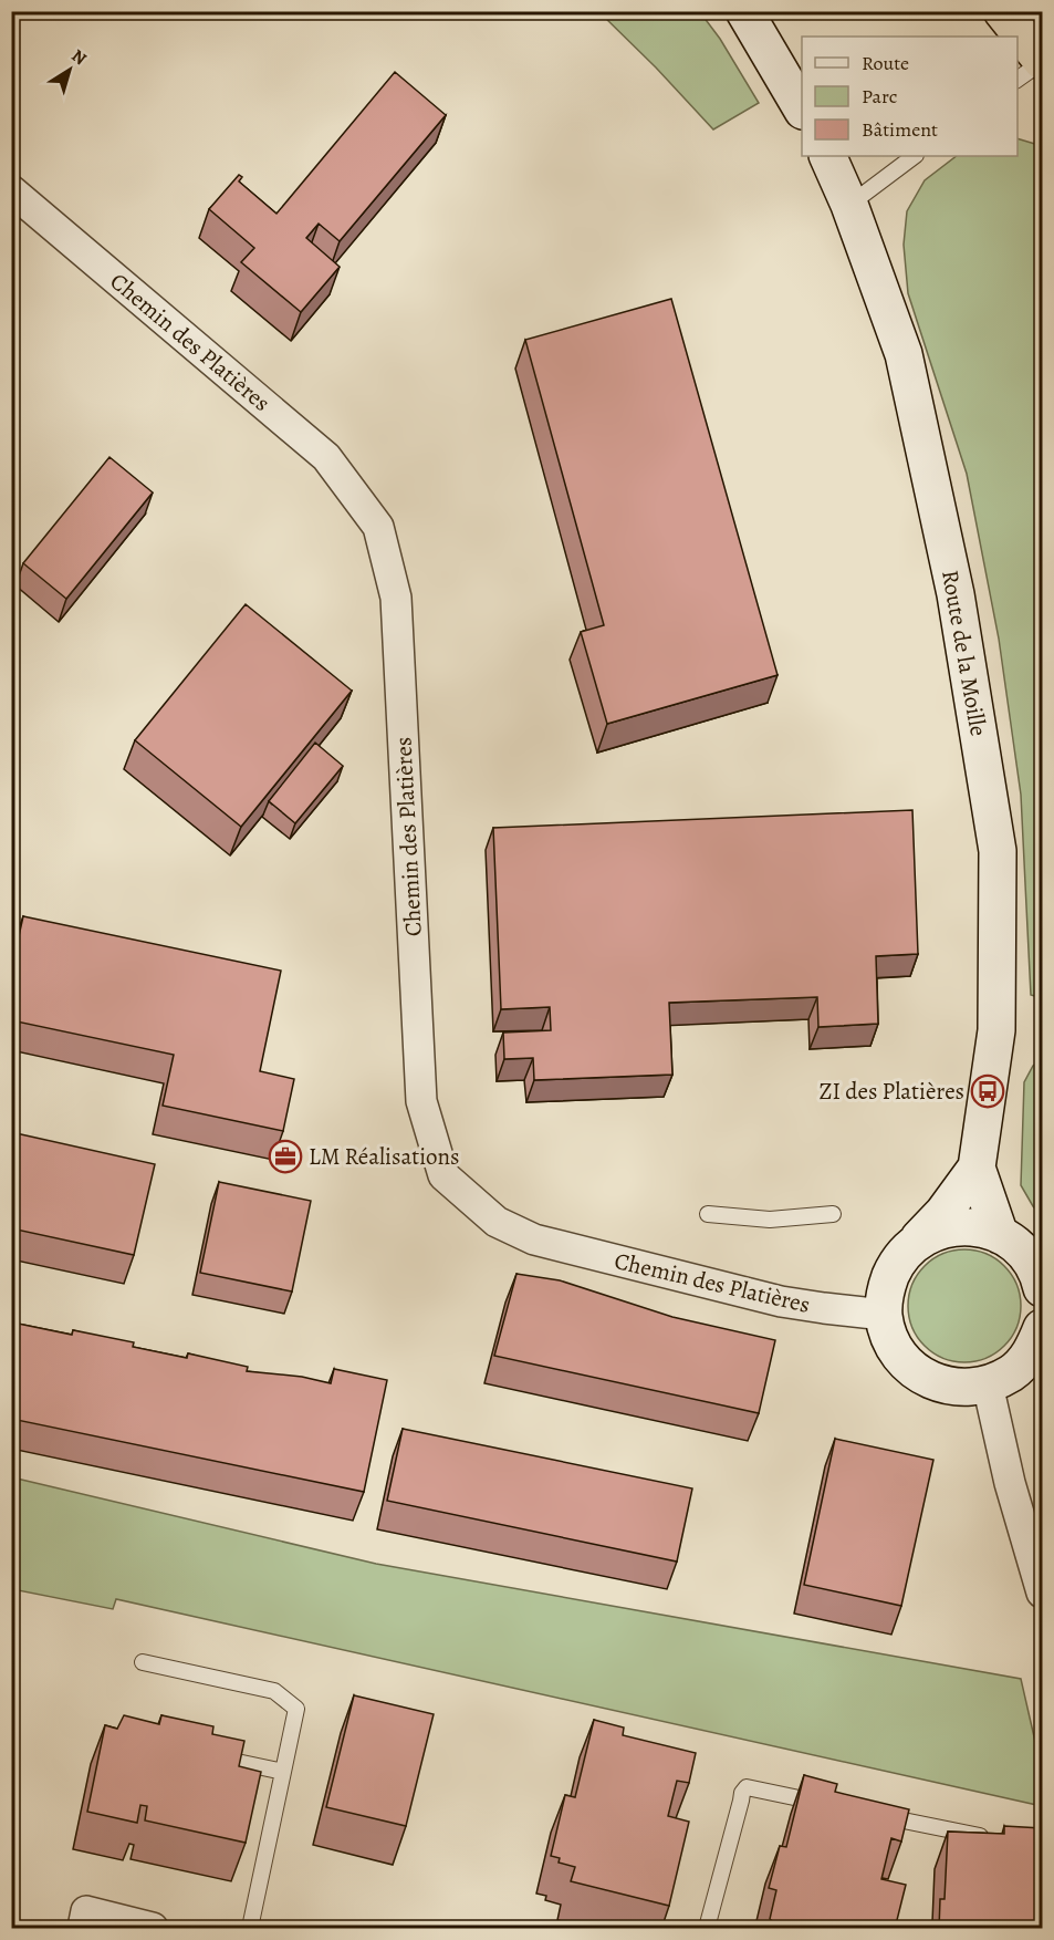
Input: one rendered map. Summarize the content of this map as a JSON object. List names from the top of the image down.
{
  "streets": {
    "street": ["Chemin des Platières", "Route de la Moille"]
  },
  "crossings": [
    ["Chemin des Platières", "Route de la Moille"]
  ],
  "places": {
    "bus stop": ["ZI des Platières"],
    "office": ["LM Réalisations"]
  },
  "legend": ["Route", "Parc", "Bâtiment"],
  "north": "top right"
}
